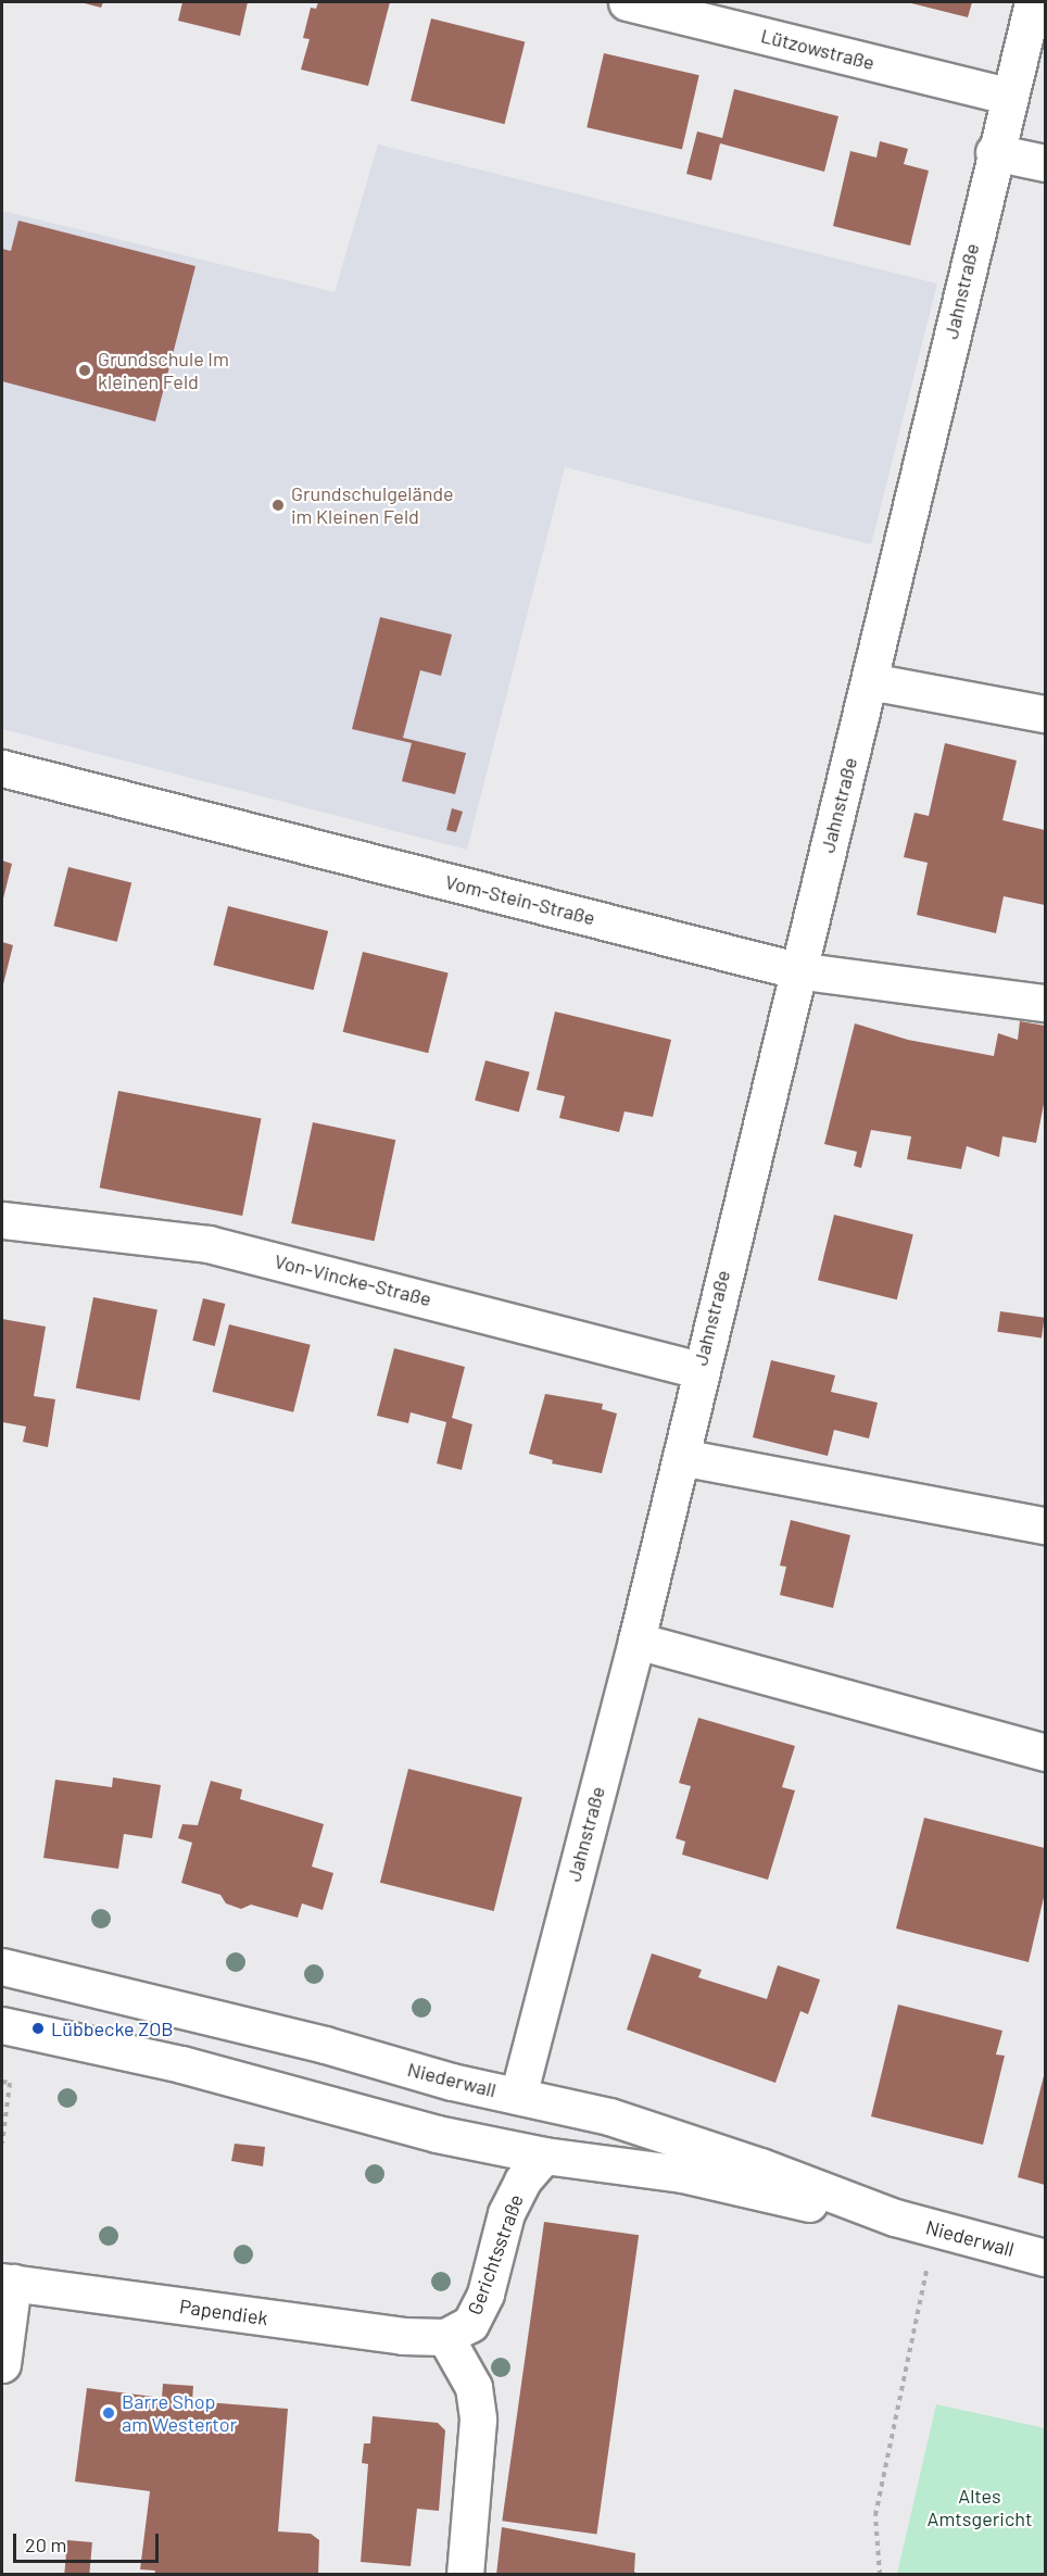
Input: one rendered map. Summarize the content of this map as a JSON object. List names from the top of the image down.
{
  "streets": {
    "street": [
      "Lützowstraße",
      "Jahnstraße",
      "Vom-Stein-Straße",
      "Von-Vincke-Straße",
      "Niederwall",
      "Gerichtsstraße",
      "Papendiek"
    ]
  },
  "crossings": [
    ["Lützowstraße", "Jahnstraße"],
    ["Jahnstraße", "Vom-Stein-Straße"],
    ["Jahnstraße", "Von-Vincke-Straße"],
    ["Jahnstraße", "Niederwall"],
    ["Niederwall", "Gerichtsstraße"],
    ["Gerichtsstraße", "Papendiek"]
  ],
  "parks": ["Altes Amtsgericht"],
  "places": [
    "Grundschule Im kleinen Feld",
    "Grundschulgelände im Kleinen Feld",
    "Lübbecke ZOB",
    "Barre Shop am Westertor"
  ],
  "scale_bar": "20 m"
}
